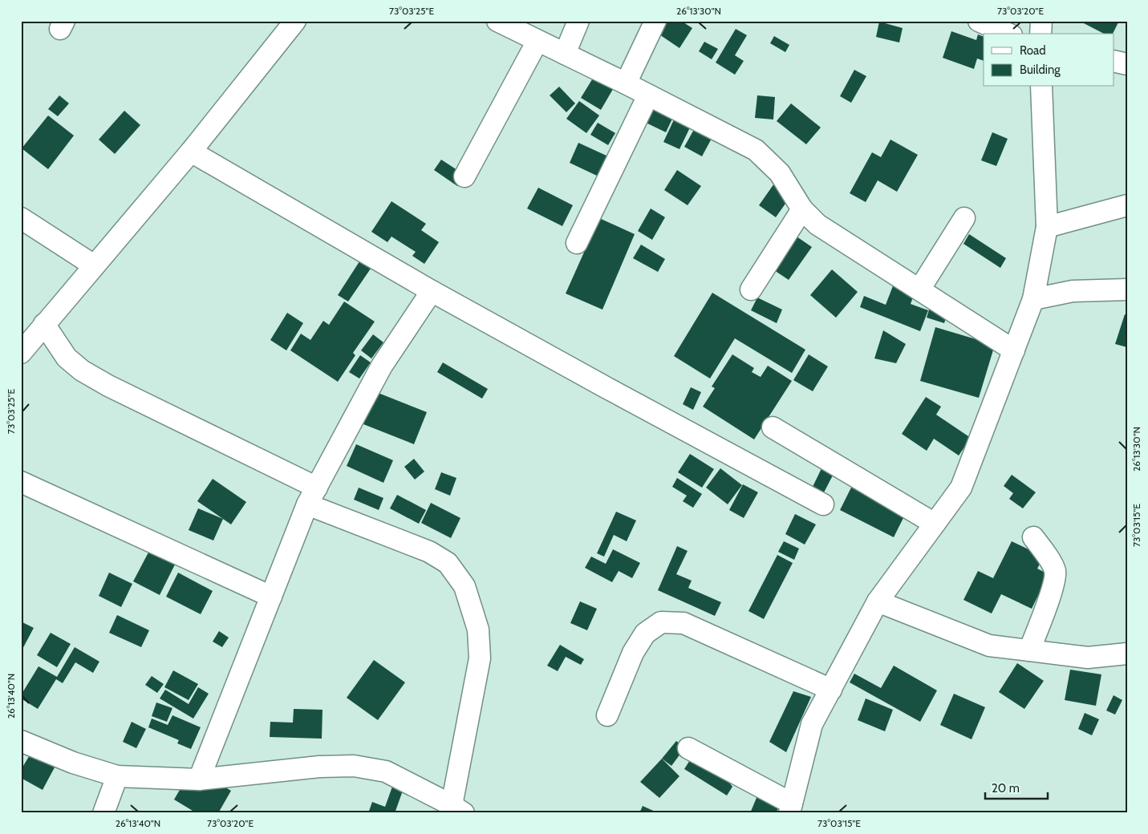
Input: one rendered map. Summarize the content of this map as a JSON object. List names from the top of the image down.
{
  "legend": ["Road", "Building"],
  "scale_bar": "20 m",
  "coordinates": [
    "73°03'25\"E",
    "26°13'30\"N",
    "73°03'20\"E",
    "73°03'15\"E",
    "26°13'40\"N"
  ]
}
